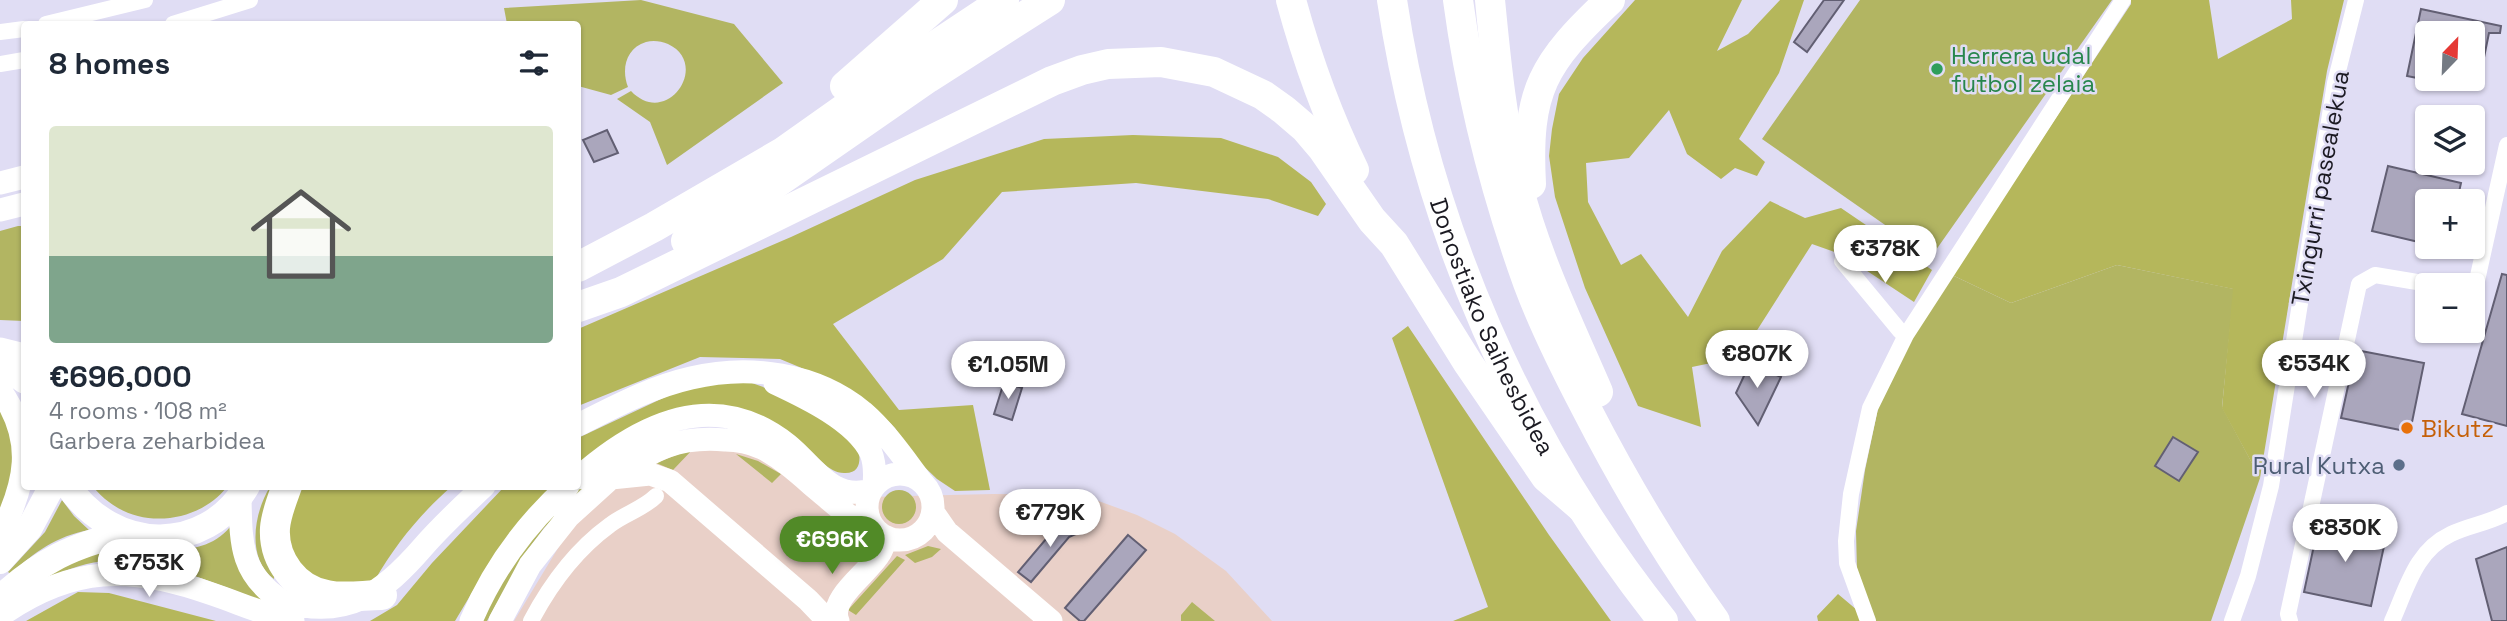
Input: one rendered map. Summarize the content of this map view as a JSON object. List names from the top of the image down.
{
  "streets": {
    "highway": ["Donostiako Saihesbidea"],
    "street": ["Txingurri pasealekua"]
  },
  "places": ["Herrera udal futbol zelaia", "Bikutz", "Rural Kutxa"],
  "north": "top right",
  "page": {
    "map_buttons": ["+", "−"],
    "heading": "8 homes",
    "list": [
      {
        "name": "€696,000",
        "note": "4 rooms · 108 m² · Garbera zeharbidea"
      }
    ],
    "price": [
      "€378K",
      "€807K",
      "€534K",
      "€1.05M",
      "€779K",
      "€830K",
      "€696K",
      "€753K"
    ]
  }
}
